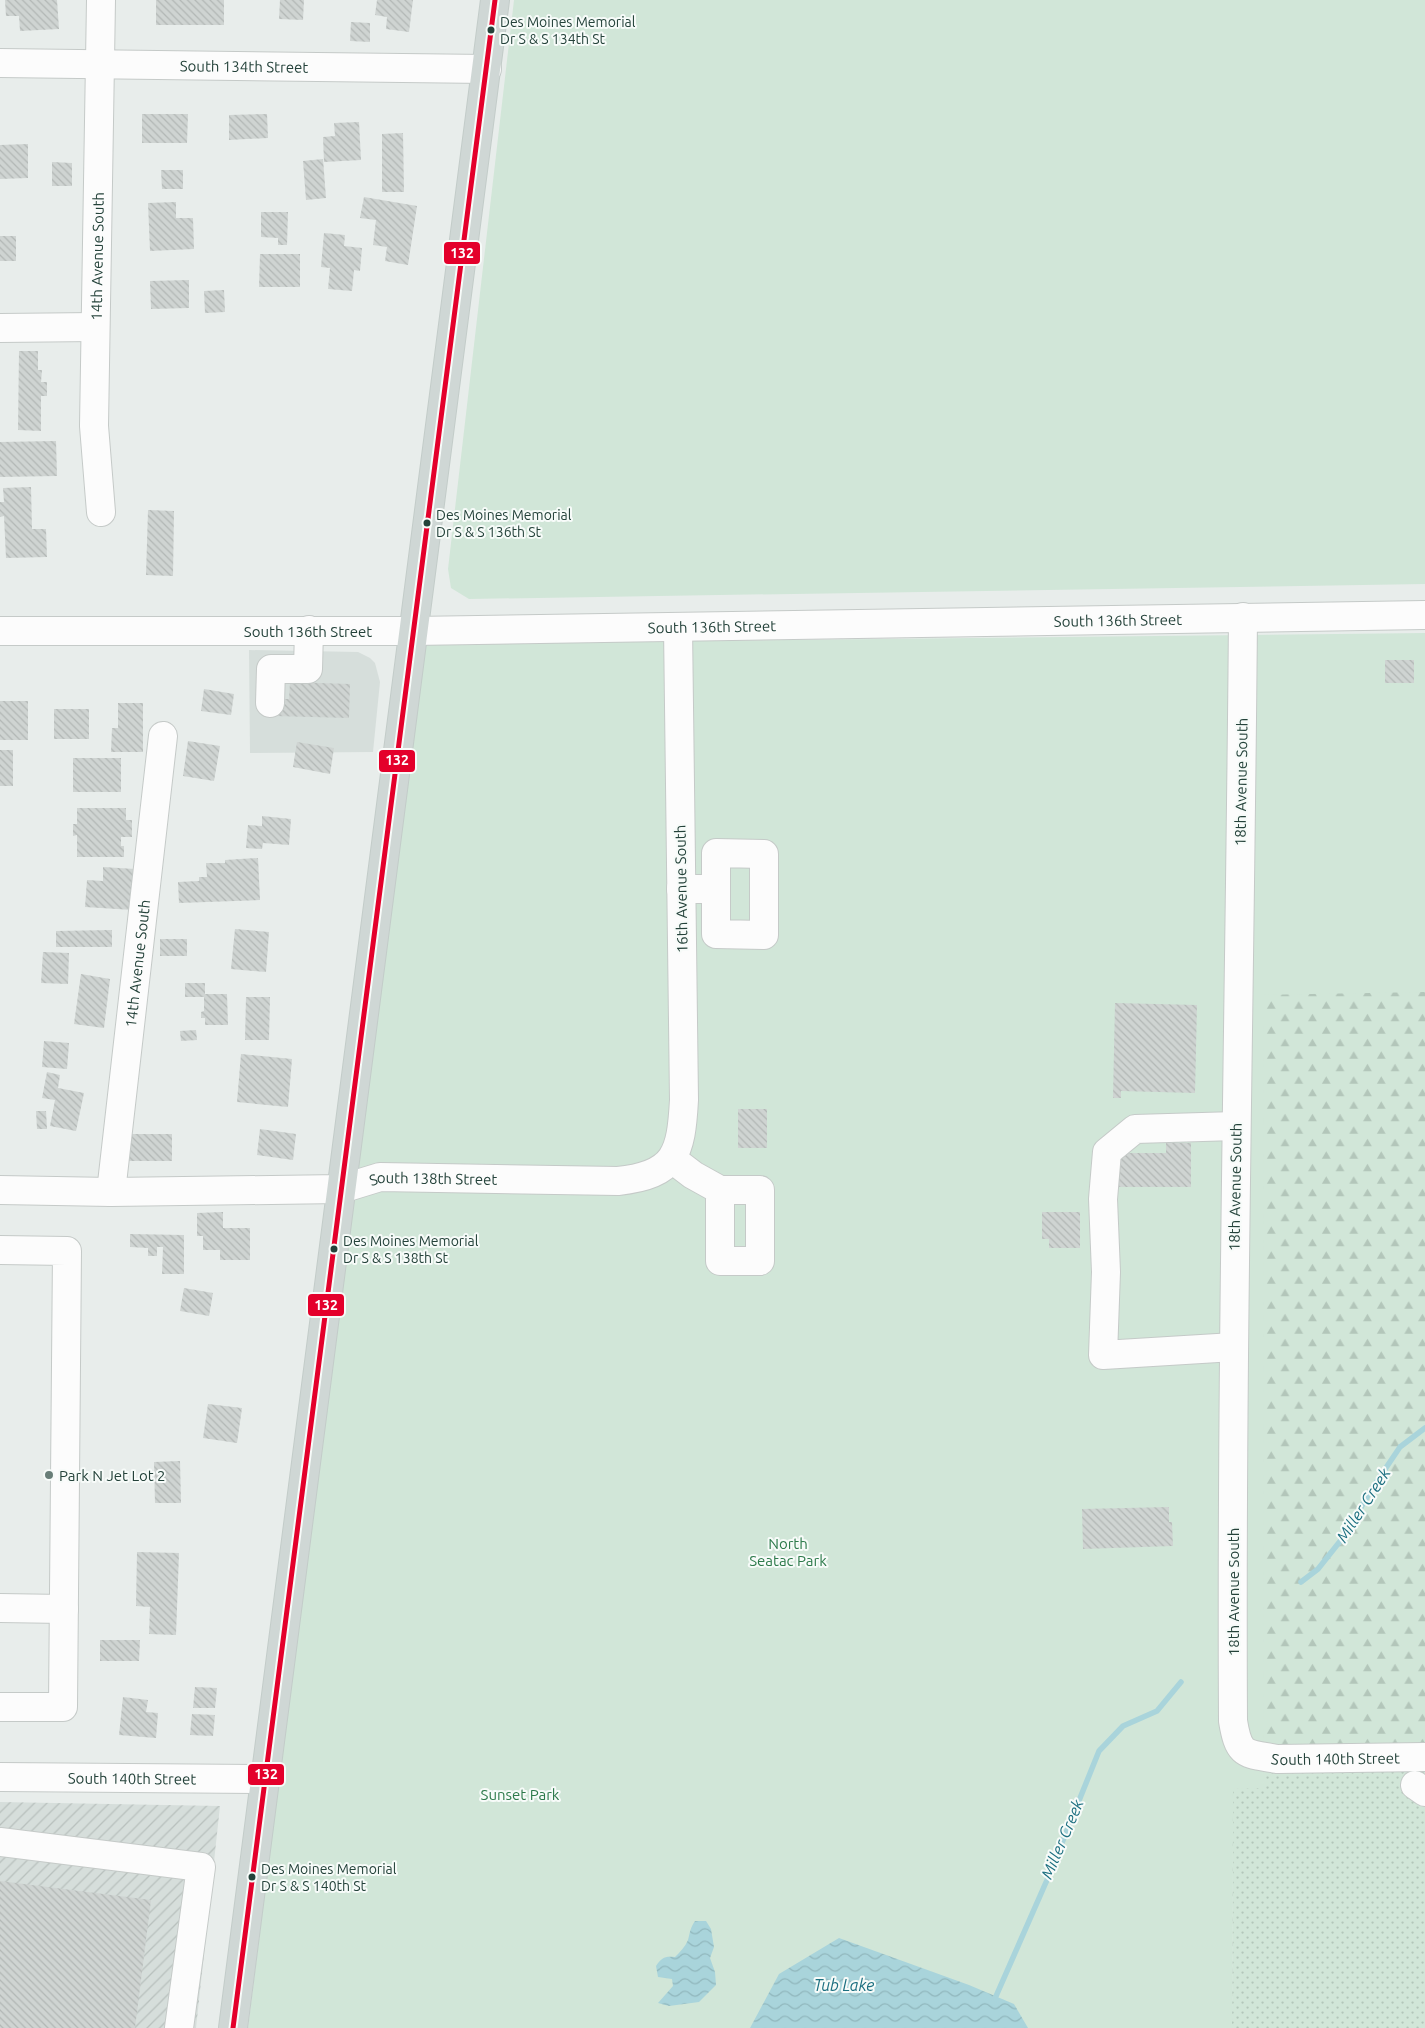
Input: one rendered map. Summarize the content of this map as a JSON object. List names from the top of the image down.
{
  "streets": {
    "street": [
      "South 134th Street",
      "14th Avenue South",
      "South 136th Street",
      "18th Avenue South",
      "16th Avenue South",
      "South 138th Street",
      "South 140th Street"
    ]
  },
  "crossings": [
    ["South 134th Street", "14th Avenue South"],
    ["14th Avenue South", "South 138th Street"],
    ["South 136th Street", "18th Avenue South"],
    ["South 136th Street", "16th Avenue South"],
    ["18th Avenue South", "South 140th Street"],
    ["16th Avenue South", "South 138th Street"]
  ],
  "water": ["Miller Creek", "Tub Lake"],
  "parks": ["North Seatac Park", "Sunset Park"],
  "places": [
    "Des Moines Memorial Dr S & S 134th St",
    "Des Moines Memorial Dr S & S 136th St",
    "Des Moines Memorial Dr S & S 138th St",
    "Park N Jet Lot 2",
    "Des Moines Memorial Dr S & S 140th St"
  ],
  "lines": ["transit line 132"]
}
